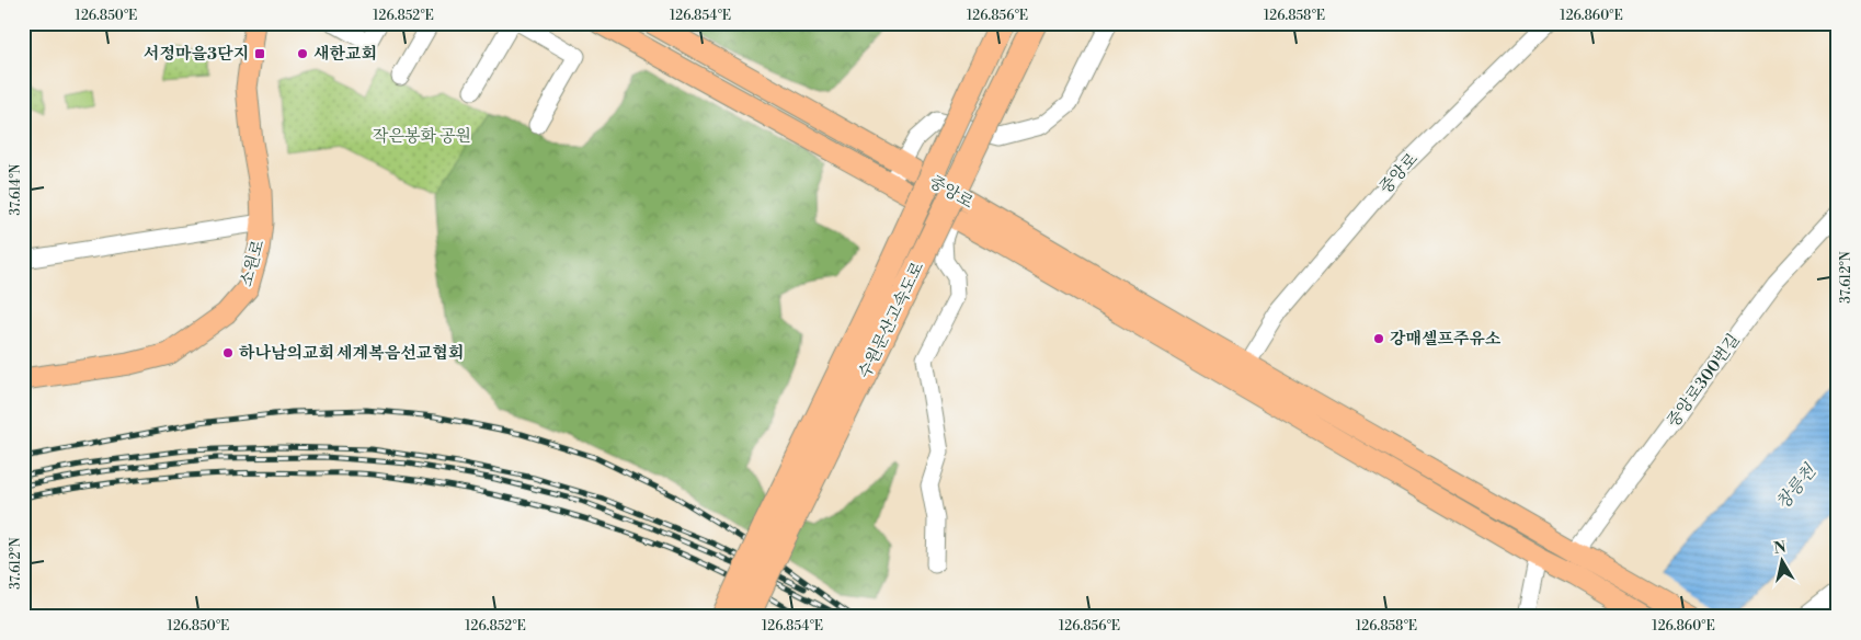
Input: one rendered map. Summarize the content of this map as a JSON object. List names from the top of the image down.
{
  "streets": {
    "highway": ["수원문산고속도로"],
    "main road": ["중앙로", "소원로"],
    "street": ["중앙로300번길"]
  },
  "crossings": [
    ["중앙로", "중앙로300번길"]
  ],
  "water": ["창릉천"],
  "parks": ["작은봉화 공원"],
  "places": {
    "transit": ["서정마을3단지"],
    "other": ["새한교회", "강매셀프주유소", "하나남의교회 세계복음선교협회"]
  },
  "north": "top",
  "coordinates": [
    "126.850°E",
    "126.852°E",
    "126.854°E",
    "126.856°E",
    "126.858°E",
    "126.860°E",
    "37.614°N",
    "37.612°N"
  ]
}
